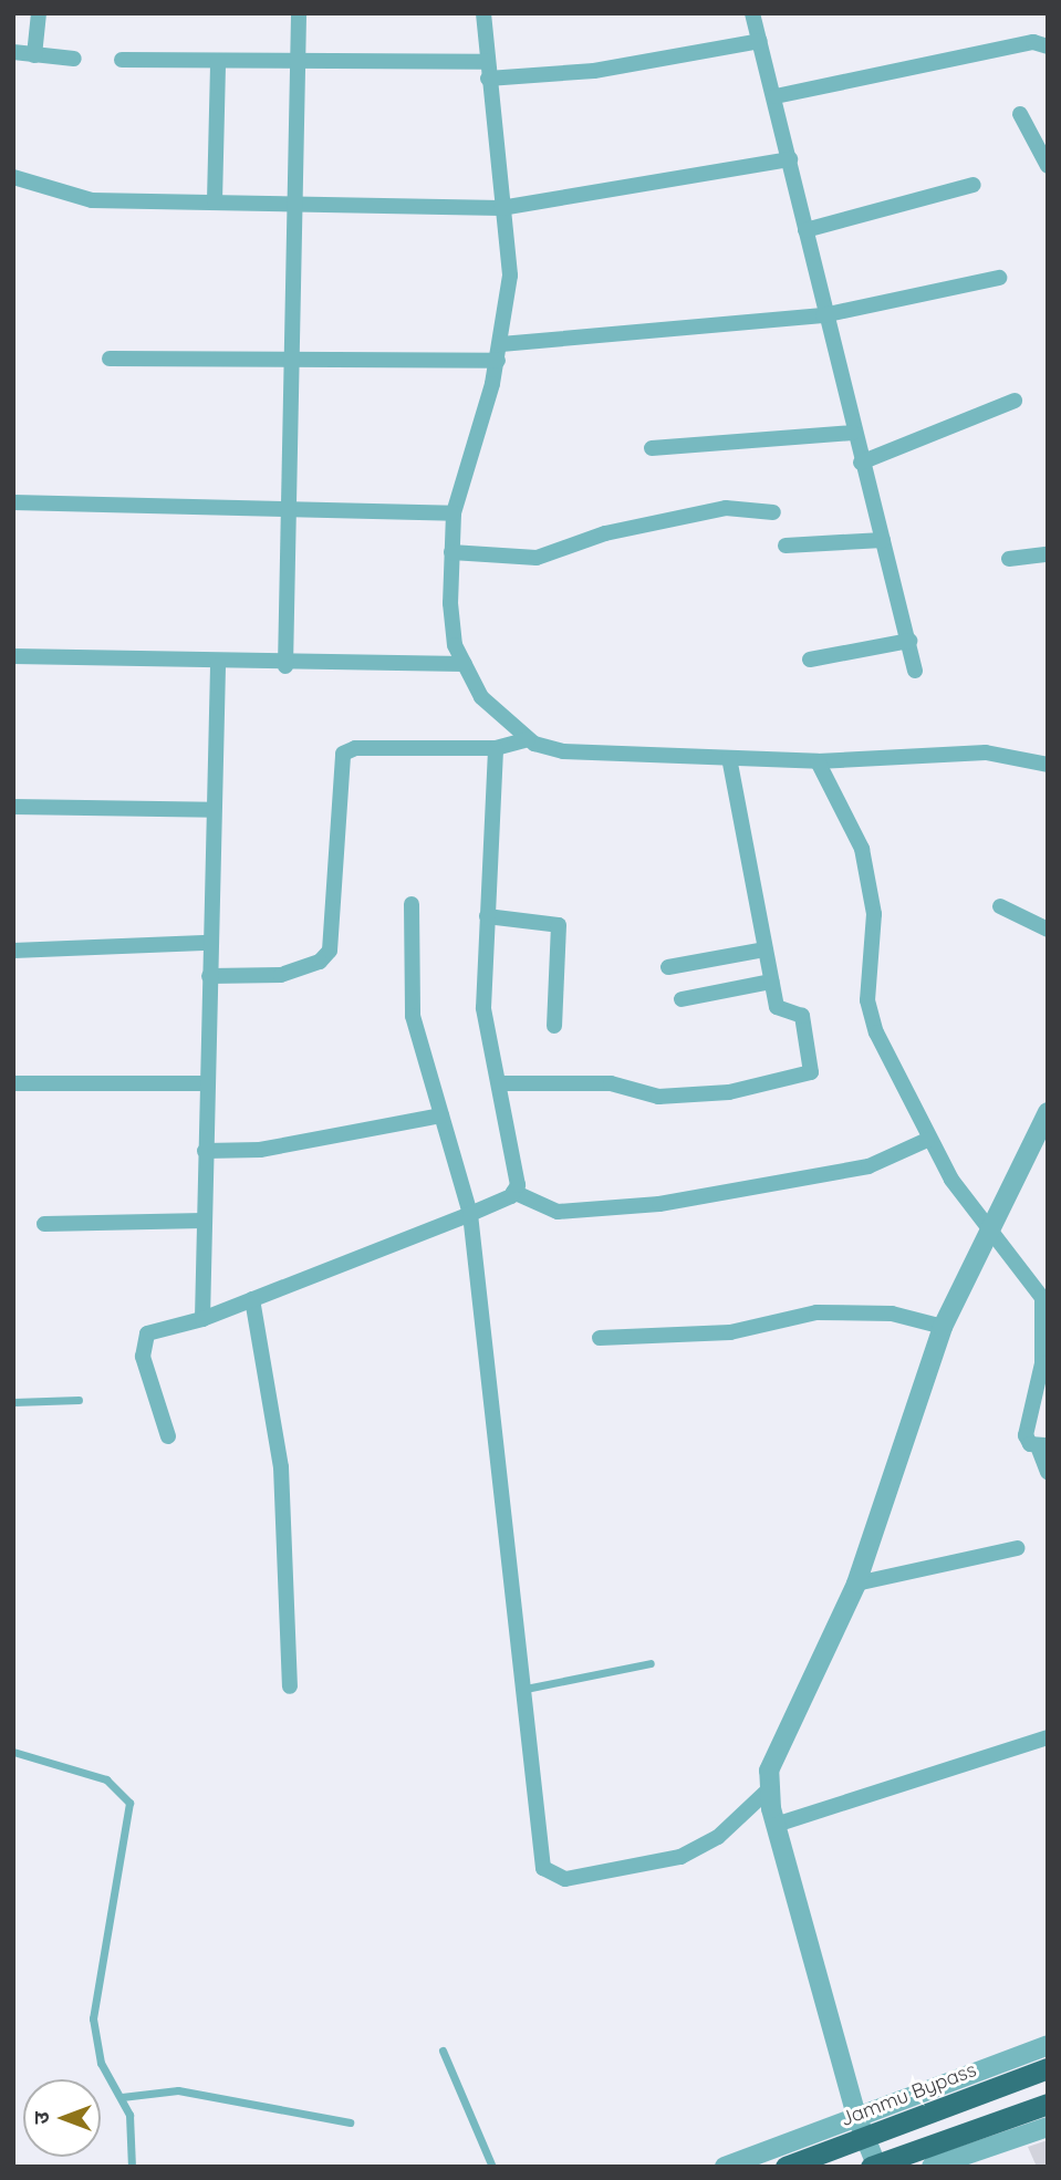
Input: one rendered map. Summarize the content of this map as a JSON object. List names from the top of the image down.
{
  "streets": {
    "highway": ["Jammu Bypass"]
  },
  "north": "left"
}
